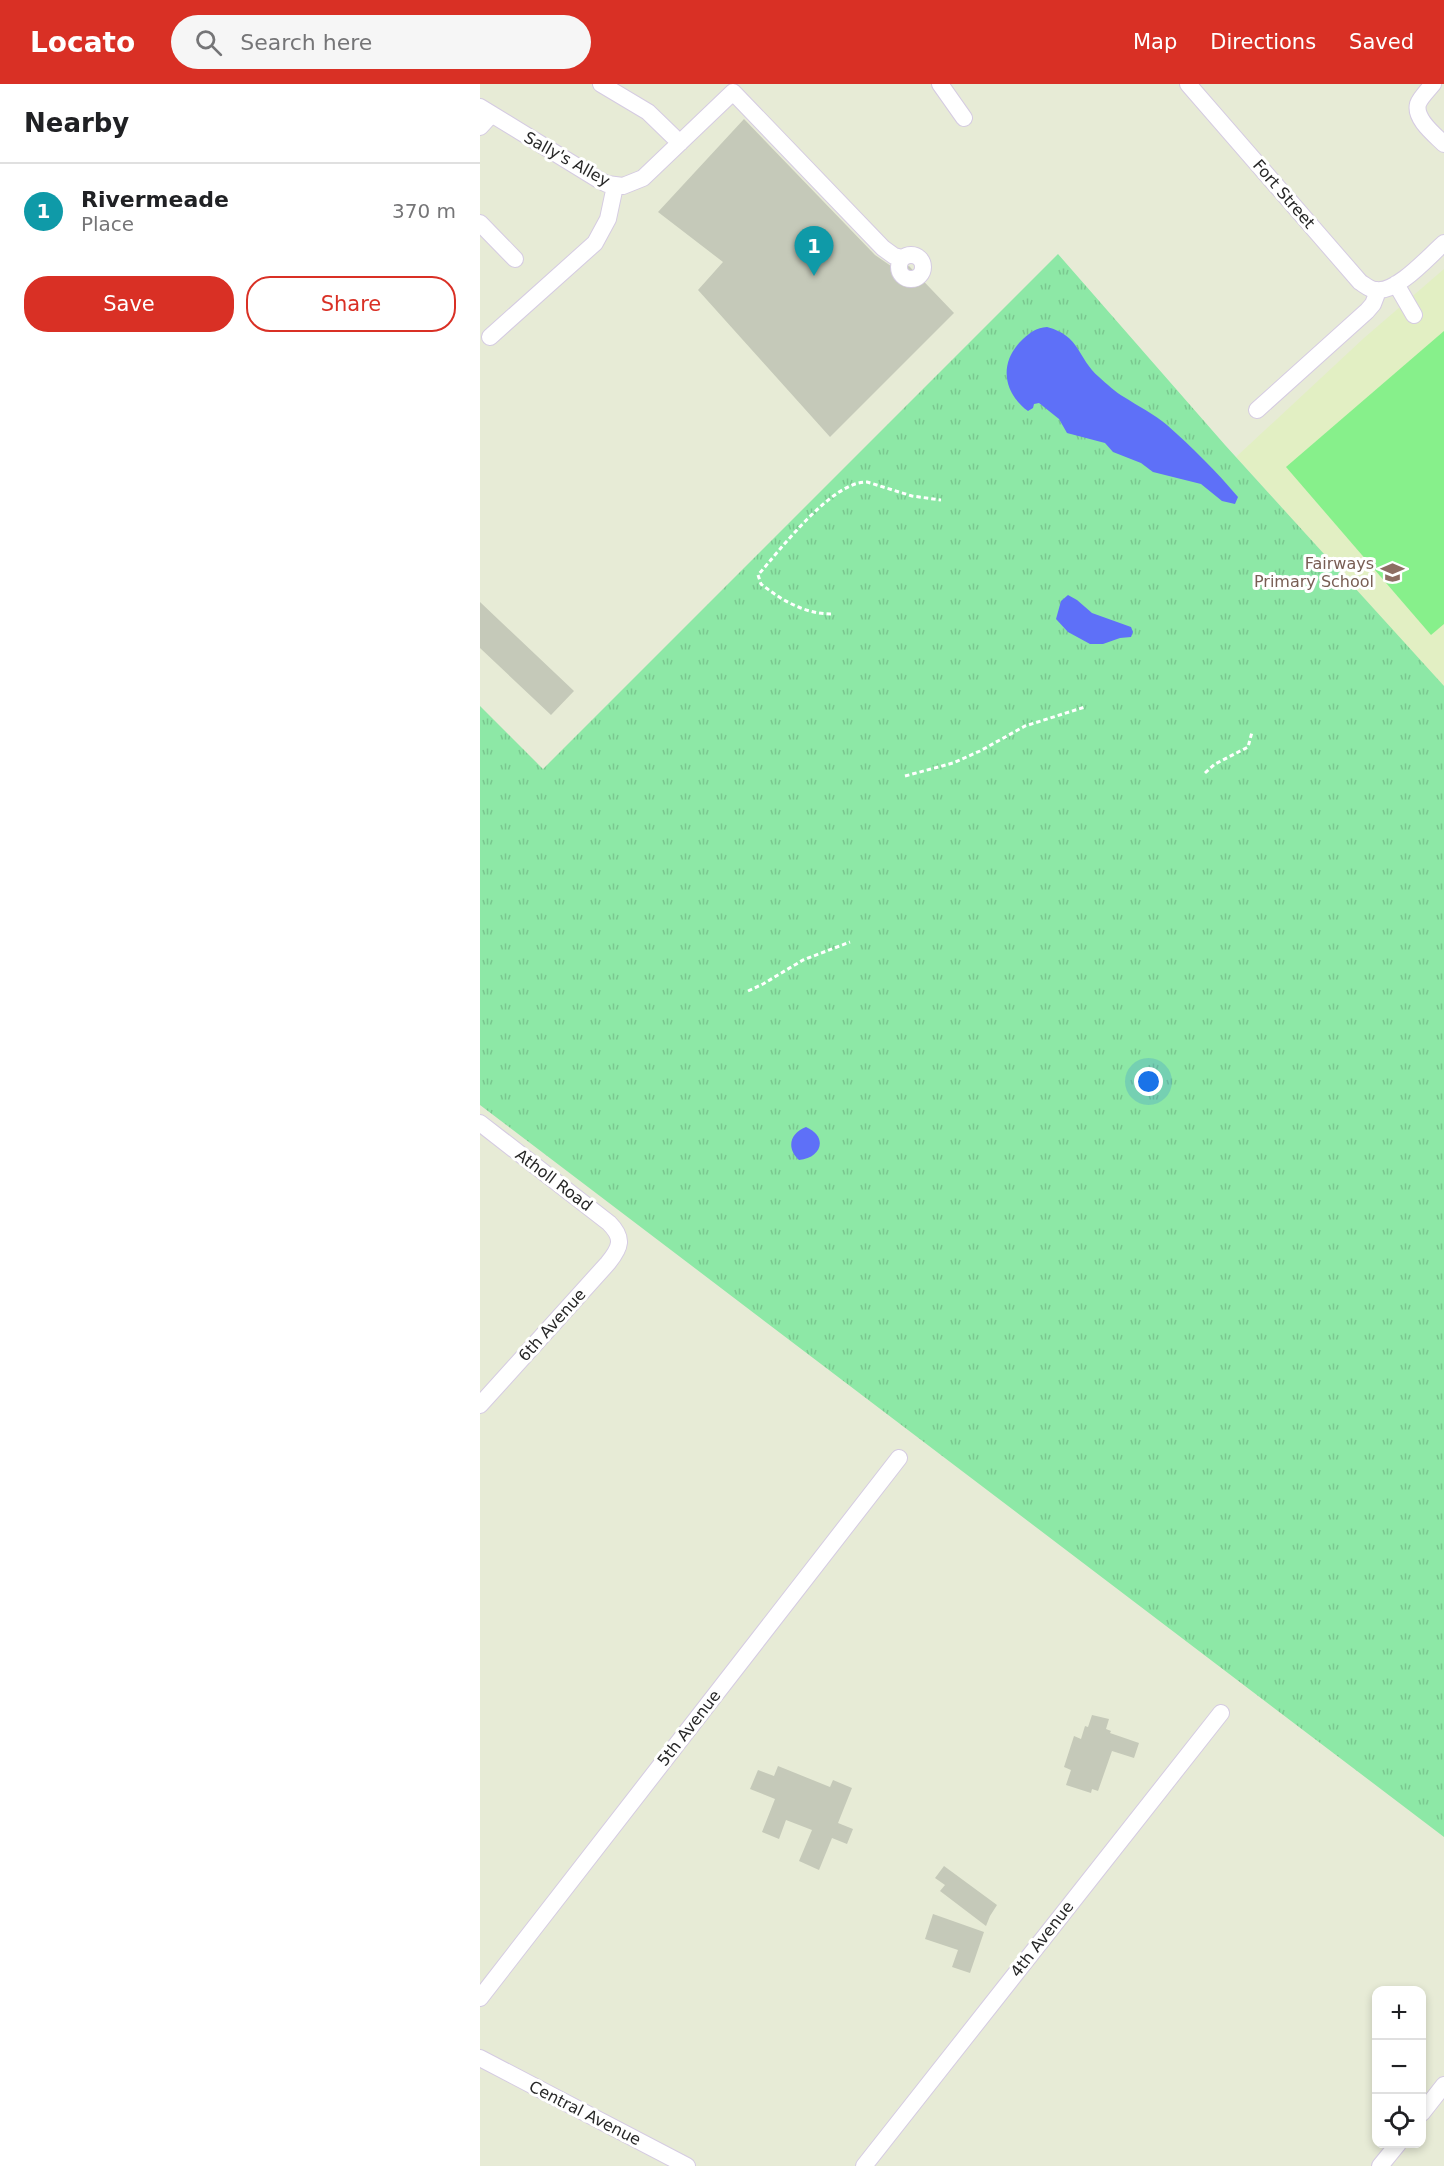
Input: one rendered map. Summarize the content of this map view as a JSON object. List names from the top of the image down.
{
  "streets": {
    "street": [
      "Sally's Alley",
      "Fort Street",
      "Atholl Road",
      "6th Avenue",
      "5th Avenue",
      "4th Avenue",
      "Central Avenue"
    ]
  },
  "crossings": [
    ["Atholl Road", "6th Avenue"]
  ],
  "places": {
    "school or university": ["Fairways Primary School"]
  },
  "page": {
    "header": "Locato",
    "search": "Search here",
    "nav": ["Map", "Directions", "Saved"],
    "heading": "Nearby",
    "list": [
      {
        "mark": "1",
        "name": "Rivermeade",
        "note": "Place",
        "value": "370 m"
      }
    ],
    "pins": "1",
    "buttons": ["Save", "Share"],
    "map_buttons": ["+", "−"]
  }
}
